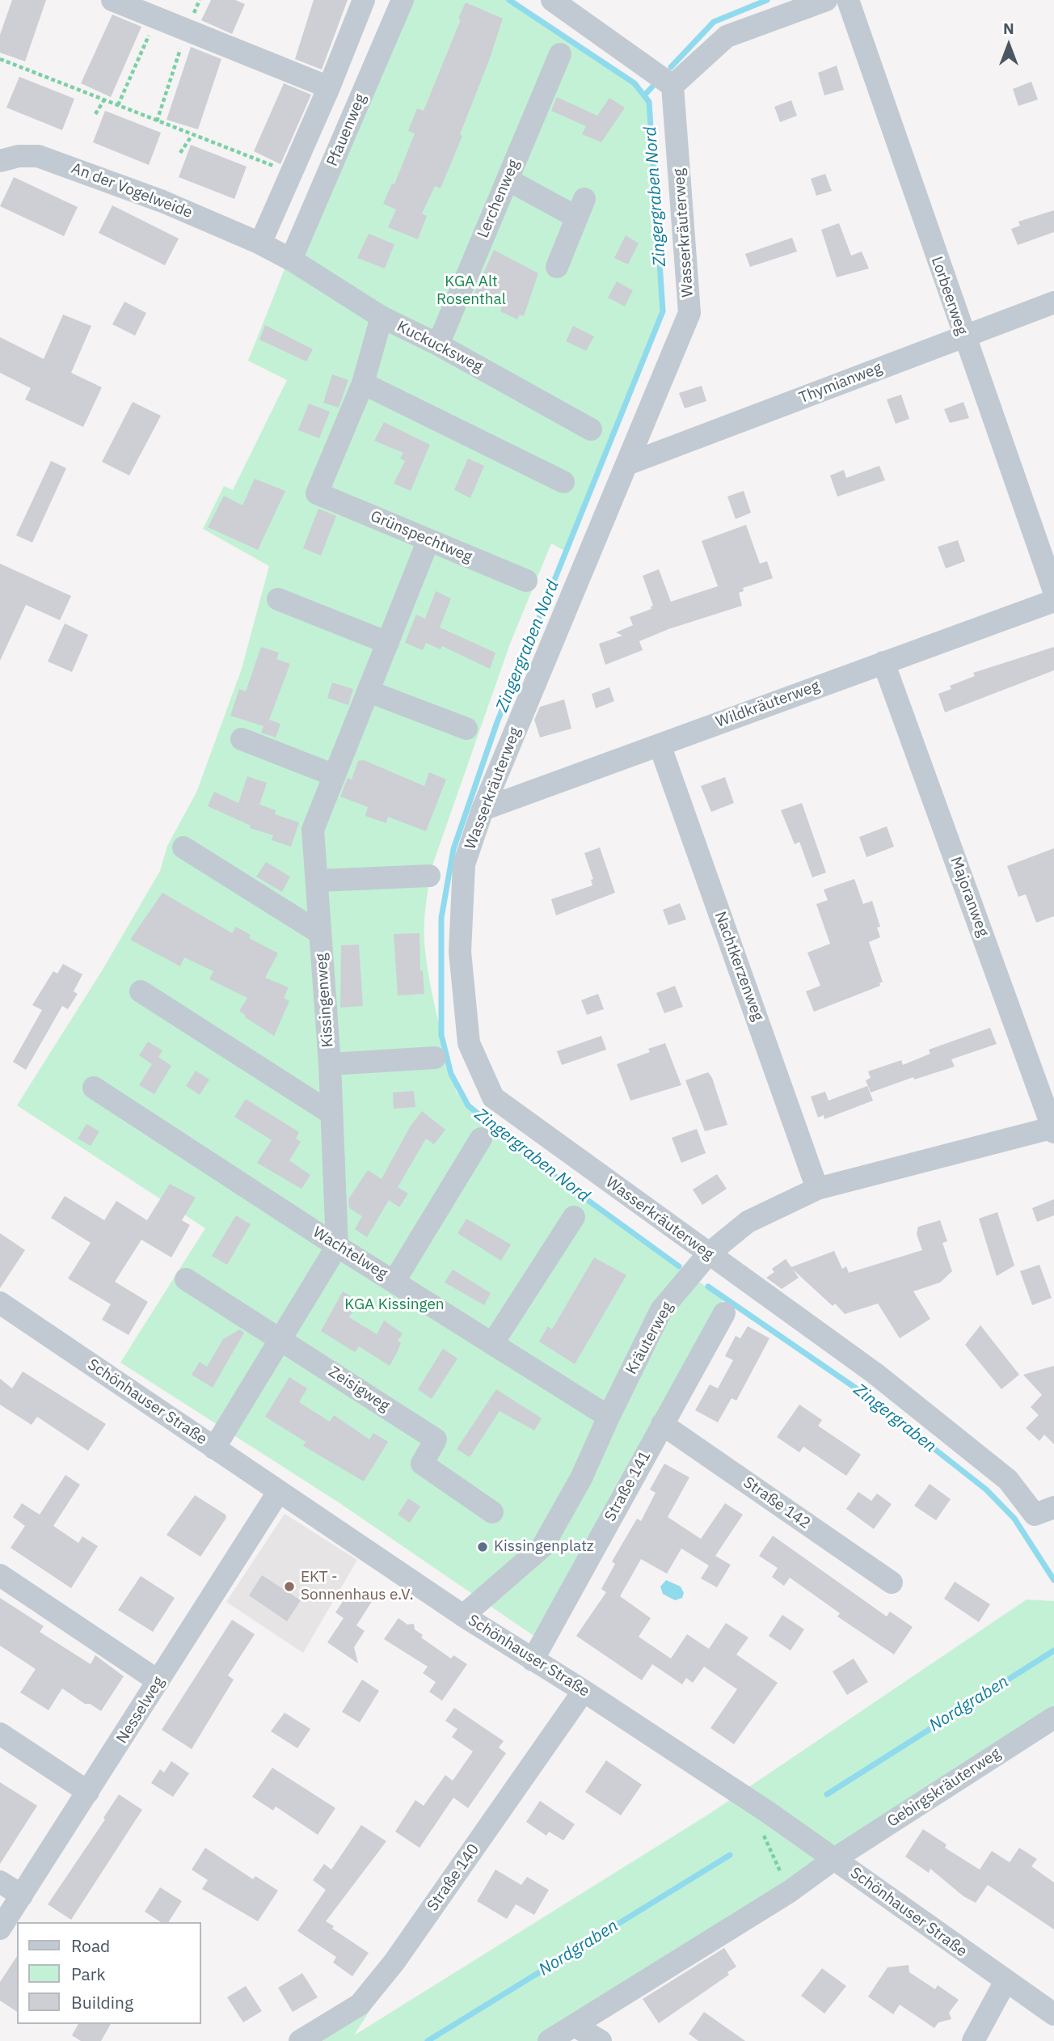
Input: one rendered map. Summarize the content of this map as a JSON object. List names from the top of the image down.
{
  "streets": {
    "street": [
      "Pfauenweg",
      "An der Vogelweide",
      "Lerchenweg",
      "Wasserkräuterweg",
      "Lorbeerweg",
      "Kuckucksweg",
      "Thymianweg",
      "Grünspechtweg",
      "Wildkräuterweg",
      "Majoranweg",
      "Nachtkerzenweg",
      "Kissingenweg",
      "Wachtelweg",
      "Kräuterweg",
      "Zeisigweg",
      "Schönhauser Straße",
      "Straße 141",
      "Straße 142",
      "Nesselweg",
      "Gebirgskräuterweg",
      "Straße 140"
    ]
  },
  "crossings": [
    ["Pfauenweg", "An der Vogelweide"],
    ["Pfauenweg", "Kuckucksweg"],
    ["An der Vogelweide", "Kuckucksweg"],
    ["Lerchenweg", "Kuckucksweg"],
    ["Wasserkräuterweg", "Thymianweg"],
    ["Wasserkräuterweg", "Wildkräuterweg"],
    ["Wasserkräuterweg", "Kräuterweg"],
    ["Lorbeerweg", "Thymianweg"],
    ["Grünspechtweg", "Kissingenweg"],
    ["Wildkräuterweg", "Majoranweg"],
    ["Wildkräuterweg", "Nachtkerzenweg"],
    ["Majoranweg", "Kräuterweg"],
    ["Nachtkerzenweg", "Kräuterweg"],
    ["Kissingenweg", "Wachtelweg"],
    ["Wachtelweg", "Kräuterweg"],
    ["Kräuterweg", "Schönhauser Straße"],
    ["Schönhauser Straße", "Straße 141"],
    ["Schönhauser Straße", "Nesselweg"],
    ["Schönhauser Straße", "Gebirgskräuterweg"],
    ["Schönhauser Straße", "Straße 140"],
    ["Straße 141", "Straße 142"]
  ],
  "water": ["Zingergraben Nord", "Zingergraben", "Nordgraben"],
  "parks": ["KGA Alt Rosenthal", "KGA Kissingen"],
  "places": ["Kissingenplatz", "EKT - Sonnenhaus e.V."],
  "legend": ["Road", "Park", "Building"],
  "north": "top"
}
